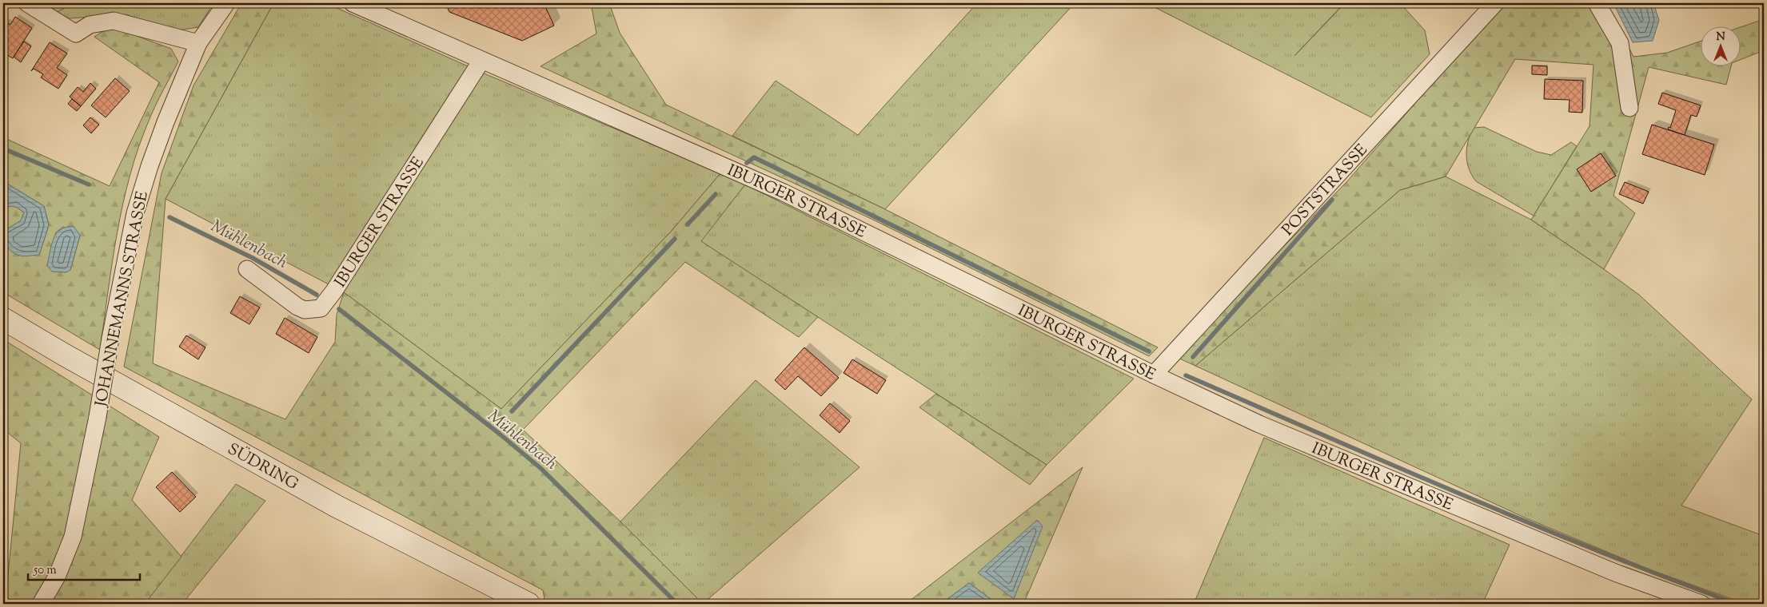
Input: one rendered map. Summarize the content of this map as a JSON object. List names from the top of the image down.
{
  "streets": {
    "main road": ["SÜDRING"],
    "street": ["POSTSTRASSE", "IBURGER STRASSE", "JOHANNEMANNS STRASSE"]
  },
  "crossings": [
    ["POSTSTRASSE", "IBURGER STRASSE"]
  ],
  "water": ["Mühlenbach"],
  "scale_bar": "50 m",
  "north": "top"
}
